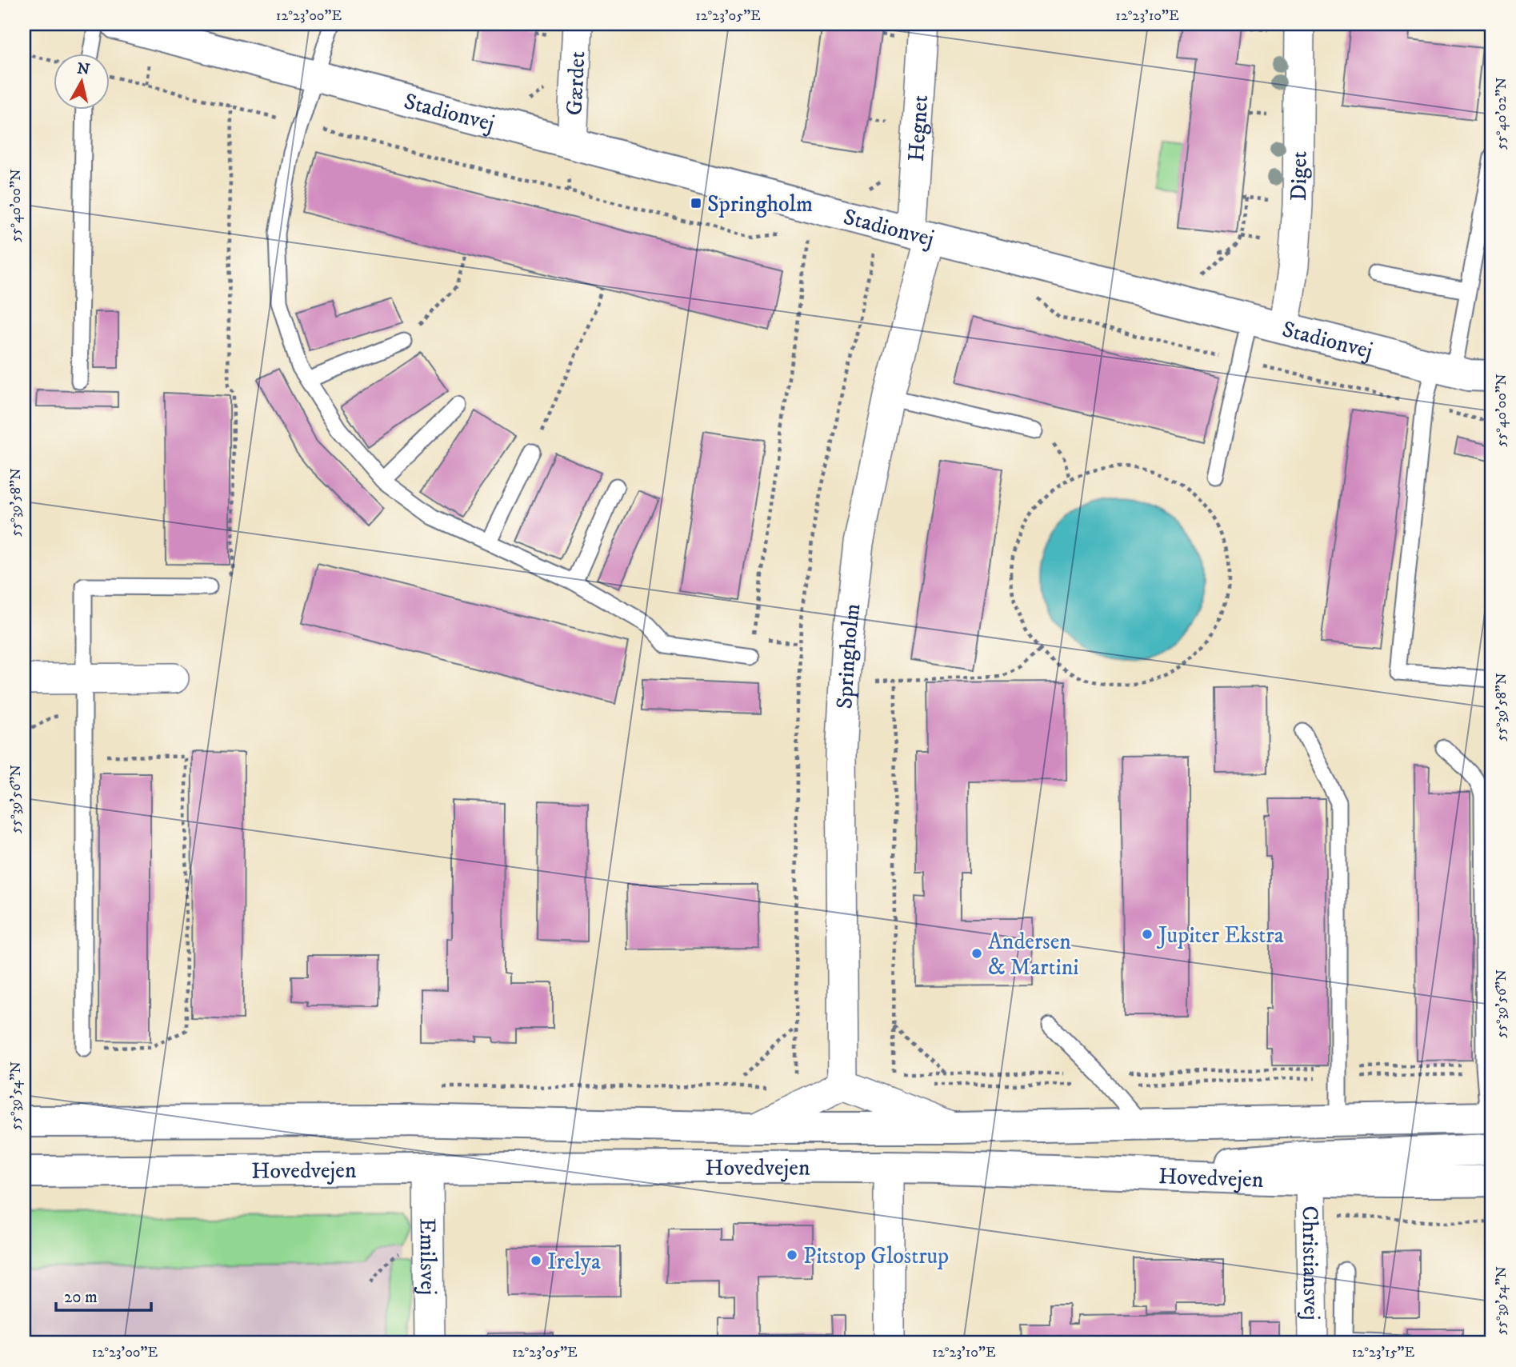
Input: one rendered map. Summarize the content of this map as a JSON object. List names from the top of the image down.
{
  "streets": {
    "main road": ["Stadionvej", "Hovedvejen"],
    "street": [
      "Gærdet",
      "Hegnet",
      "Diget",
      "Springholm",
      "Emilsvej",
      "Christiansvej"
    ]
  },
  "crossings": [
    ["Gærdet", "Stadionvej"],
    ["Stadionvej", "Hegnet"],
    ["Stadionvej", "Diget"],
    ["Stadionvej", "Springholm"],
    ["Hegnet", "Springholm"],
    ["Hovedvejen", "Emilsvej"],
    ["Hovedvejen", "Christiansvej"]
  ],
  "places": {
    "transit": ["Springholm"],
    "other": [
      "Jupiter Ekstra",
      "Andersen & Martini",
      "Pitstop Glostrup",
      "Irelya"
    ]
  },
  "scale_bar": "20 m",
  "north": "top",
  "coordinates": [
    "12°23'00\"E",
    "12°23'05\"E",
    "12°23'10\"E",
    "55°40'02\"N",
    "55°40'00\"N",
    "55°39'58\"N",
    "55°39'56\"N",
    "55°39'54\"N",
    "12°23'15\"E"
  ]
}
